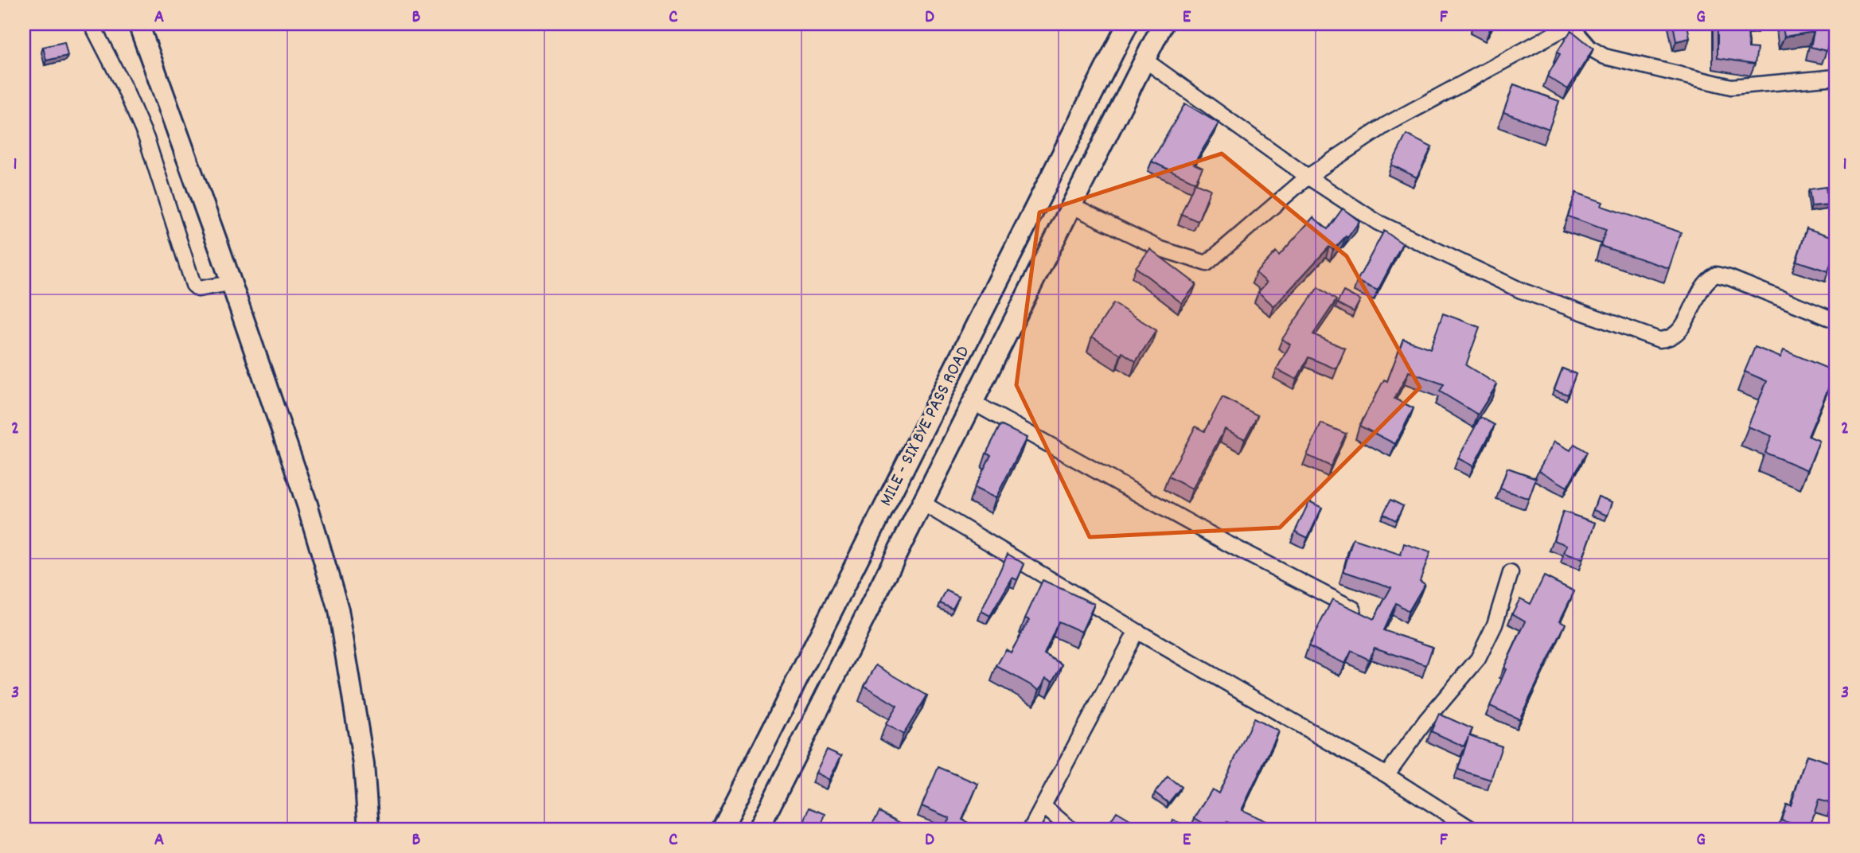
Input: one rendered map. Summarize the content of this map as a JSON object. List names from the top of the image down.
{
  "streets": {
    "street": ["MILE - SIX BYE PASS ROAD"]
  },
  "grid": {
    "columns": [
      "A",
      "B",
      "C",
      "D",
      "E",
      "F",
      "G"
    ],
    "rows": ["1", "2", "3"]
  }
}
